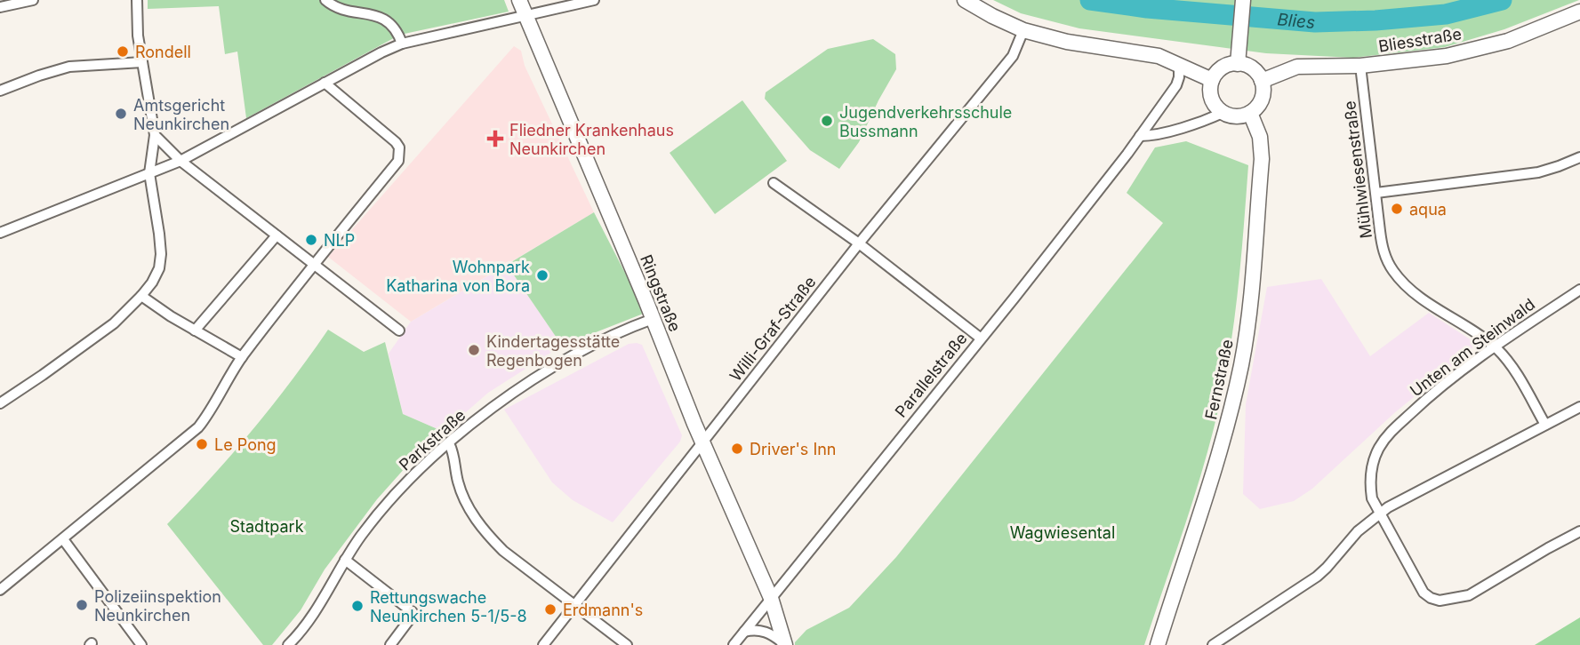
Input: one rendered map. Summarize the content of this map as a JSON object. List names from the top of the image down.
{
  "streets": {
    "main road": ["Bliesstraße", "Ringstraße", "Fernstraße"],
    "street": [
      "Mühlwiesenstraße",
      "Willi-Graf-Straße",
      "Unten am Steinwald",
      "Parallelstraße",
      "Parkstraße"
    ]
  },
  "crossings": [
    ["Bliesstraße", "Mühlwiesenstraße"],
    ["Bliesstraße", "Fernstraße"],
    ["Mühlwiesenstraße", "Unten am Steinwald"],
    ["Ringstraße", "Willi-Graf-Straße"],
    ["Ringstraße", "Parallelstraße"],
    ["Ringstraße", "Parkstraße"]
  ],
  "water": ["Blies"],
  "parks": ["Stadtpark", "Wagwiesental"],
  "places": {
    "other": [
      "Rondell",
      "Amtsgericht Neunkirchen",
      "Jugendverkehrsschule Bussmann",
      "aqua",
      "NLP",
      "Wohnpark Katharina von Bora",
      "Kindertagesstätte Regenbogen",
      "Le Pong",
      "Driver's Inn",
      "Polizeiinspektion Neunkirchen",
      "Rettungswache Neunkirchen 5-1/5-8",
      "Erdmann's"
    ],
    "health": ["Fliedner Krankenhaus Neunkirchen"]
  }
}
